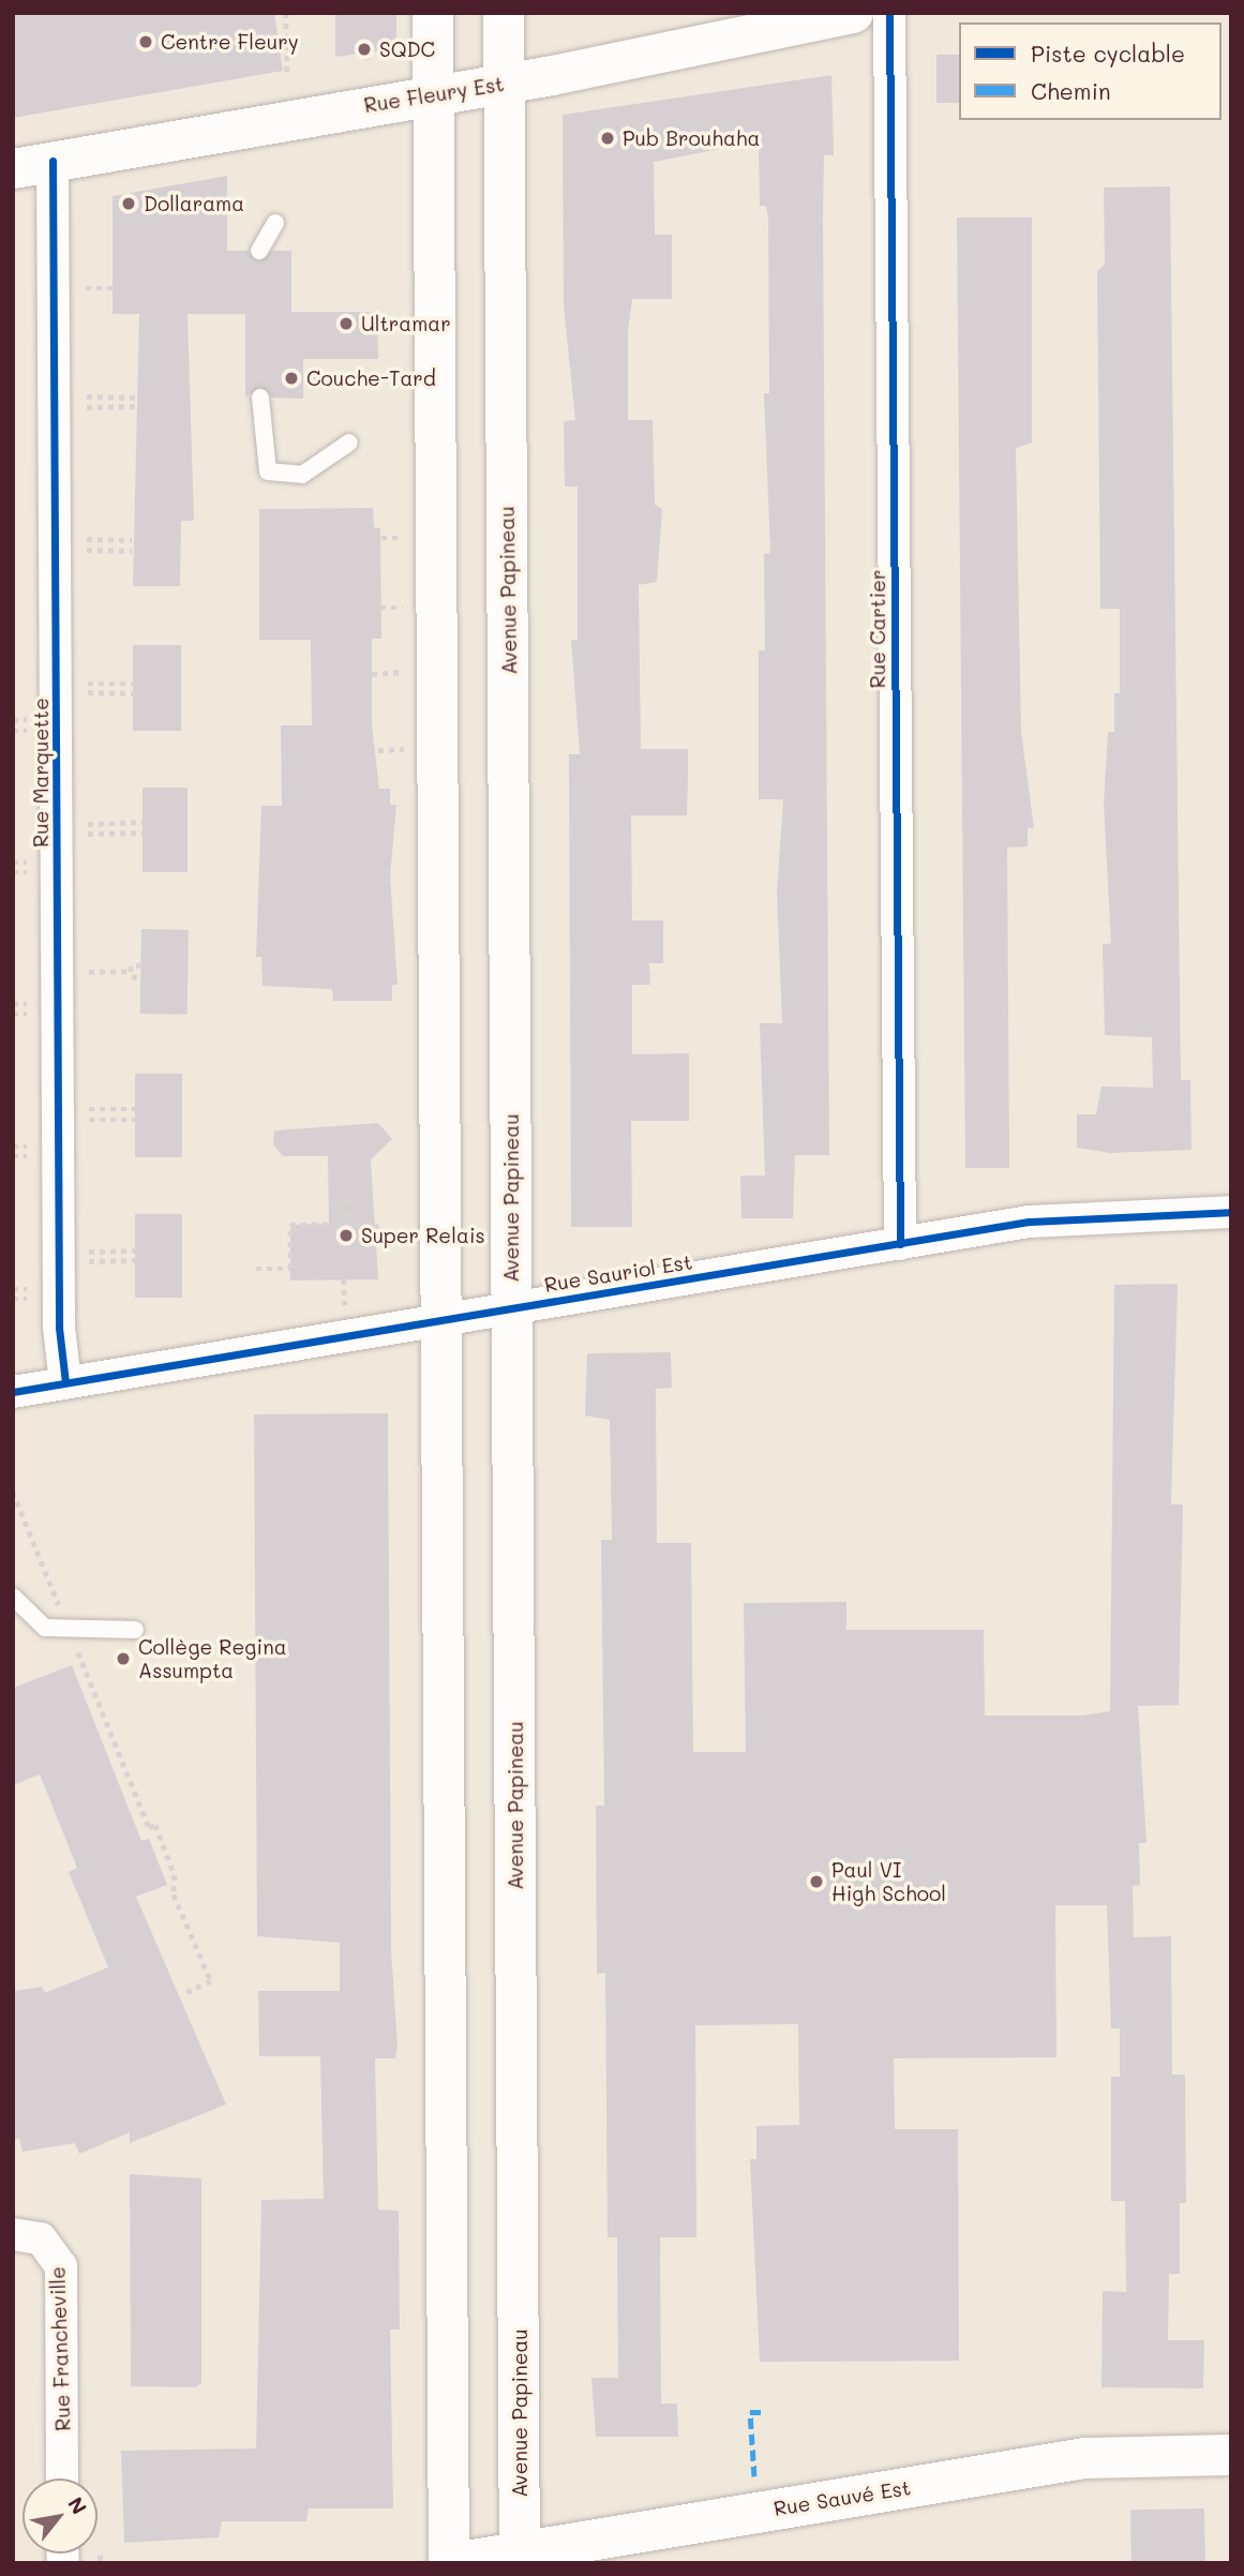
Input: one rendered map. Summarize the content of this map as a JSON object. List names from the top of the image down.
{
  "streets": {
    "main road": ["Avenue Papineau", "Rue Sauvé Est"],
    "street": [
      "Rue Fleury Est",
      "Rue Cartier",
      "Rue Marquette",
      "Rue Sauriol Est",
      "Rue Francheville"
    ]
  },
  "crossings": [
    ["Rue Fleury Est", "Avenue Papineau"],
    ["Rue Fleury Est", "Rue Marquette"],
    ["Avenue Papineau", "Rue Sauriol Est"],
    ["Avenue Papineau", "Rue Sauvé Est"],
    ["Rue Cartier", "Rue Sauriol Est"],
    ["Rue Marquette", "Rue Sauriol Est"]
  ],
  "places": [
    "Centre Fleury",
    "SQDC",
    "Pub Brouhaha",
    "Dollarama",
    "Ultramar",
    "Couche-Tard",
    "Super Relais",
    "Collège Regina Assumpta",
    "Paul VI High School"
  ],
  "legend": ["Piste cyclable", "Chemin"],
  "north": "top right"
}
